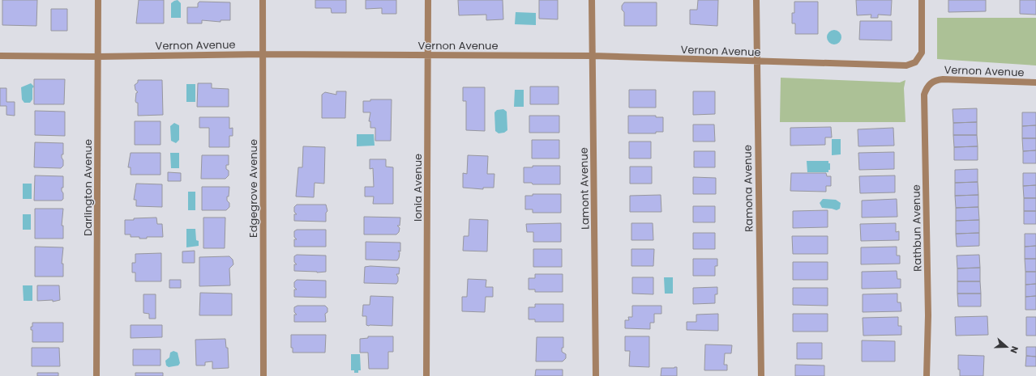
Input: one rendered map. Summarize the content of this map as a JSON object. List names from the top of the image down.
{
  "streets": {
    "street": [
      "Vernon Avenue",
      "Darlington Avenue",
      "Ionia Avenue",
      "Edgegrove Avenue",
      "Lamont Avenue",
      "Ramona Avenue",
      "Rathbun Avenue"
    ]
  },
  "crossings": [
    ["Vernon Avenue", "Darlington Avenue"],
    ["Vernon Avenue", "Ionia Avenue"],
    ["Vernon Avenue", "Edgegrove Avenue"],
    ["Vernon Avenue", "Lamont Avenue"],
    ["Vernon Avenue", "Ramona Avenue"],
    ["Vernon Avenue", "Rathbun Avenue"]
  ],
  "north": "right"
}
